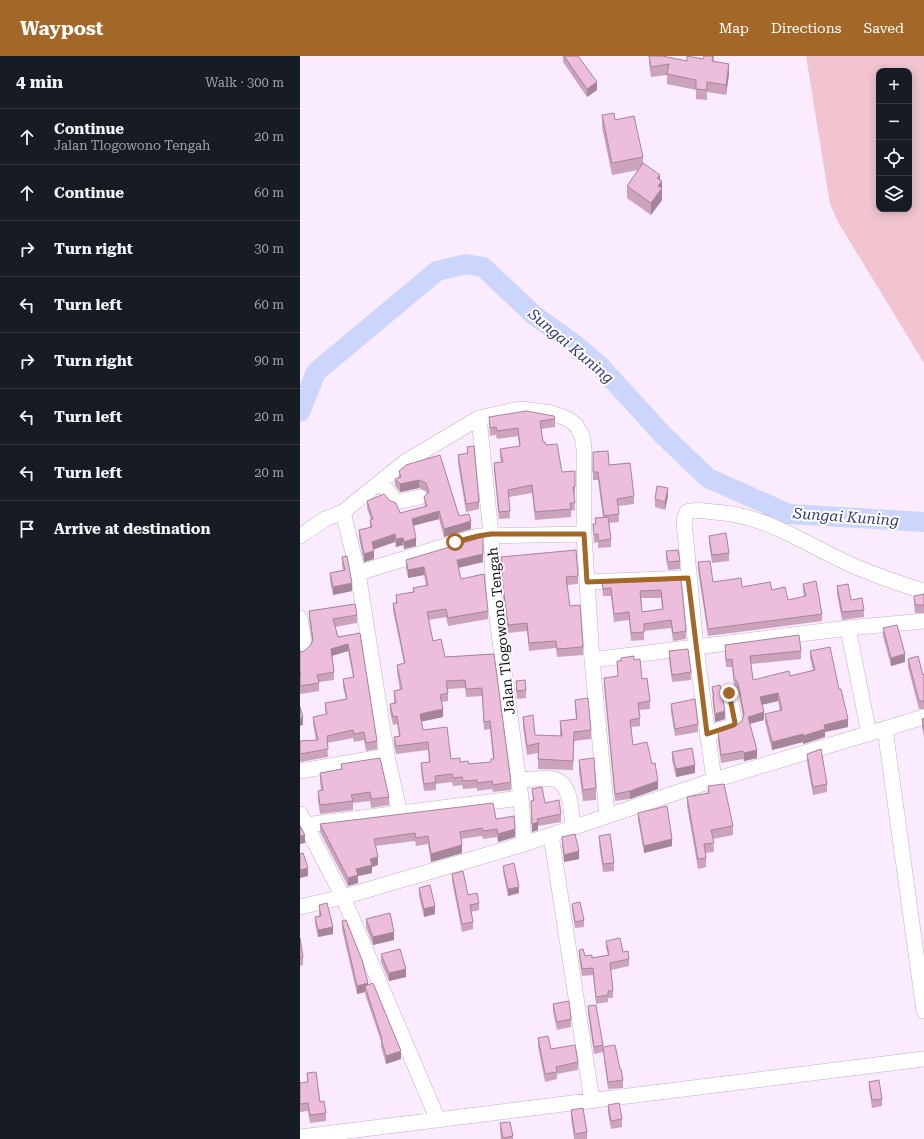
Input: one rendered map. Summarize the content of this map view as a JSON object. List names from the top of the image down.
{
  "streets": {
    "street": ["Jalan Tlogowono Tengah"]
  },
  "water": ["Sungai Kuning"],
  "page": {
    "header": "Waypost",
    "nav": ["Map", "Directions", "Saved"],
    "heading": ["4 min", "Walk · 300 m"],
    "map_buttons": ["+", "−"],
    "list": [
      ["Continue", "Jalan Tlogowono Tengah", "20 m"],
      ["Continue", "60 m"],
      ["Turn right", "30 m"],
      ["Turn left", "60 m"],
      ["Turn right", "90 m"],
      ["Turn left", "20 m"],
      ["Turn left", "20 m"],
      "Arrive at destination"
    ]
  }
}
